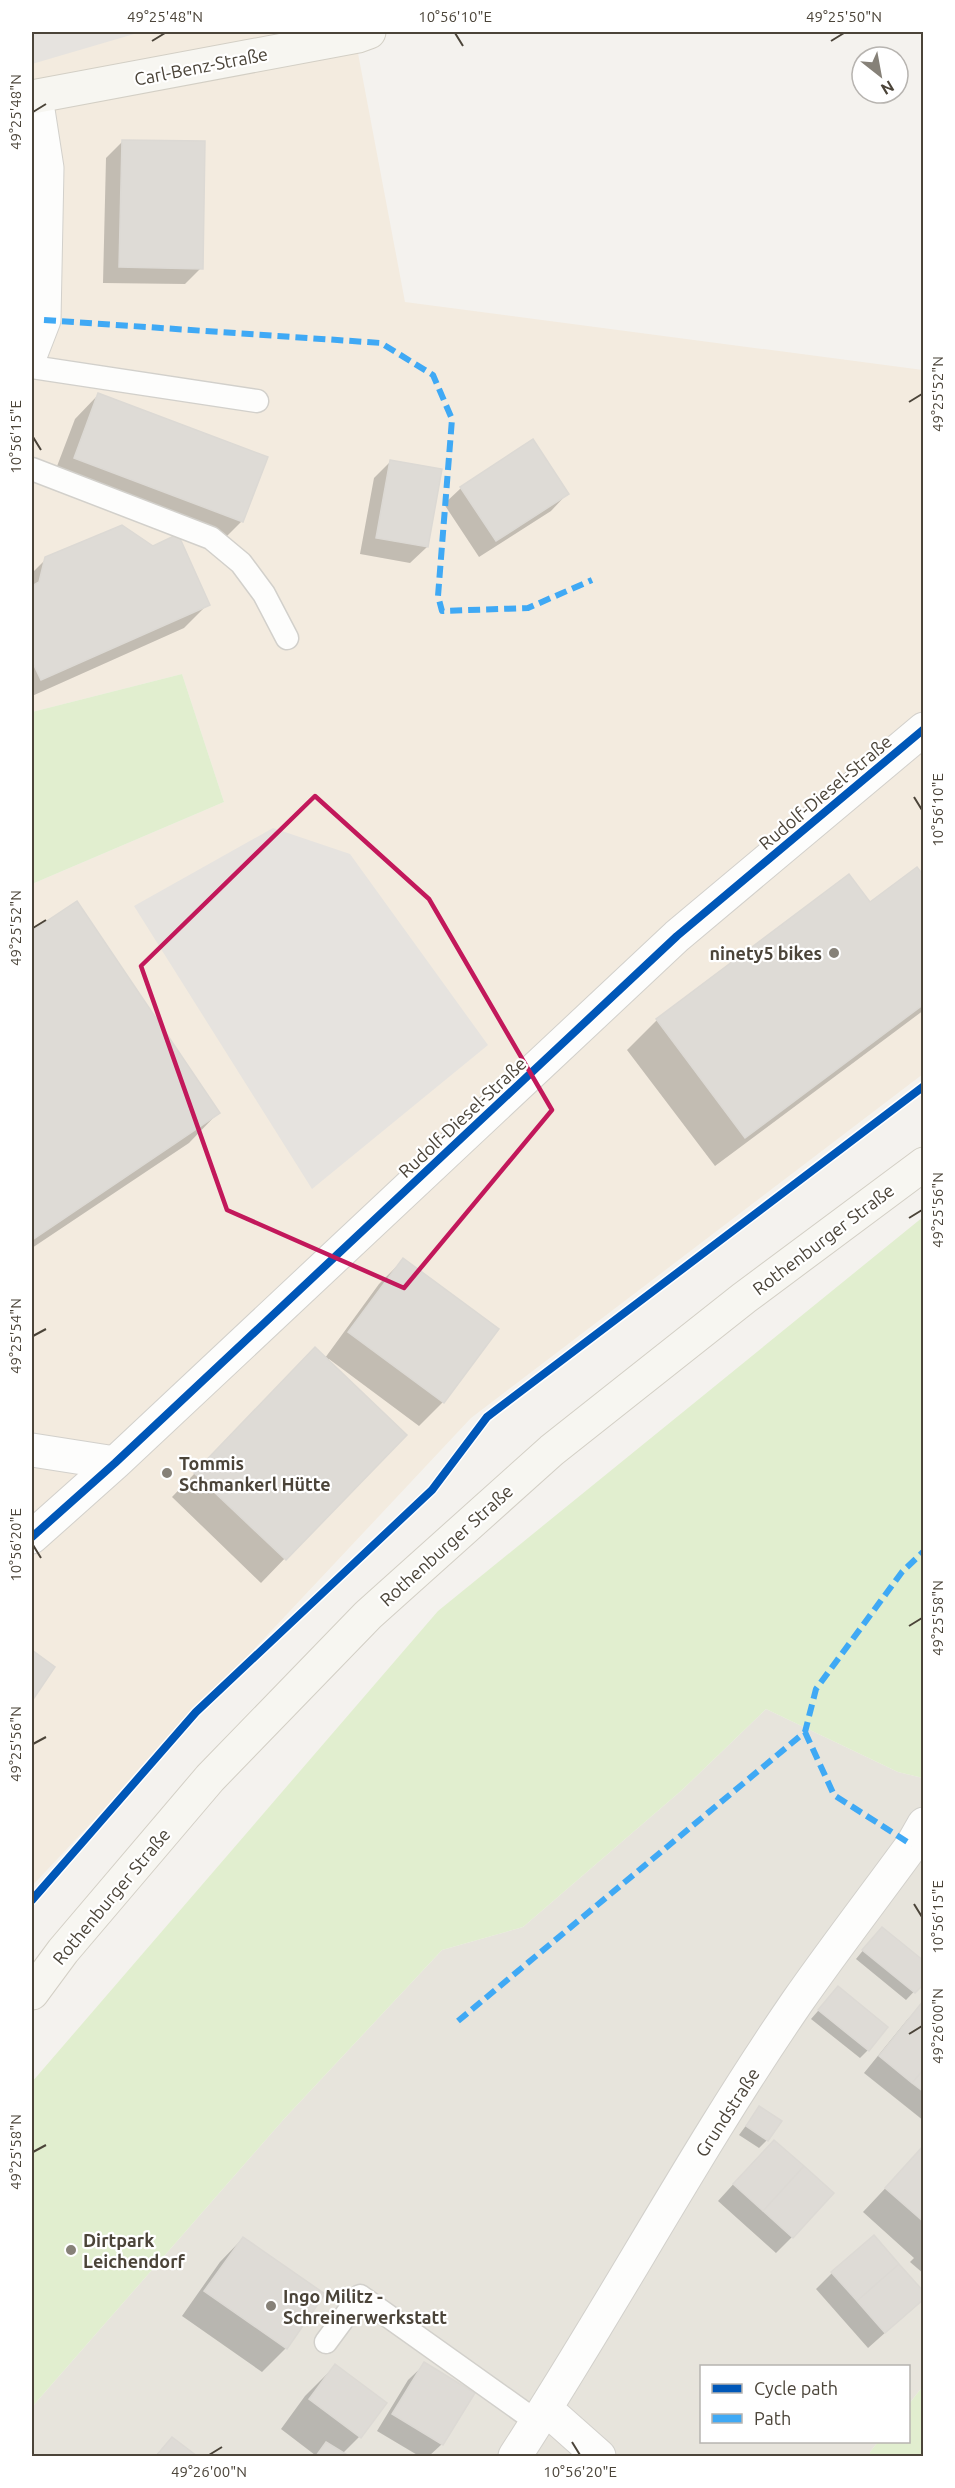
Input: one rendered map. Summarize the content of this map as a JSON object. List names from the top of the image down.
{
  "streets": {
    "main road": ["Carl-Benz-Straße", "Rothenburger Straße"],
    "street": ["Rudolf-Diesel-Straße", "Grundstraße"]
  },
  "places": [
    "ninety5 bikes",
    "Tommis Schmankerl Hütte",
    "Dirtpark Leichendorf",
    "Ingo Militz - Schreinerwerkstatt"
  ],
  "legend": ["Cycle path", "Path"],
  "north": "bottom right",
  "coordinates": [
    "49°25'48\"N",
    "10°56'10\"E",
    "49°25'50\"N",
    "49°25'52\"N",
    "10°56'15\"E",
    "49°25'56\"N",
    "49°25'54\"N",
    "10°56'20\"E",
    "49°25'58\"N",
    "49°26'00\"N"
  ]
}
